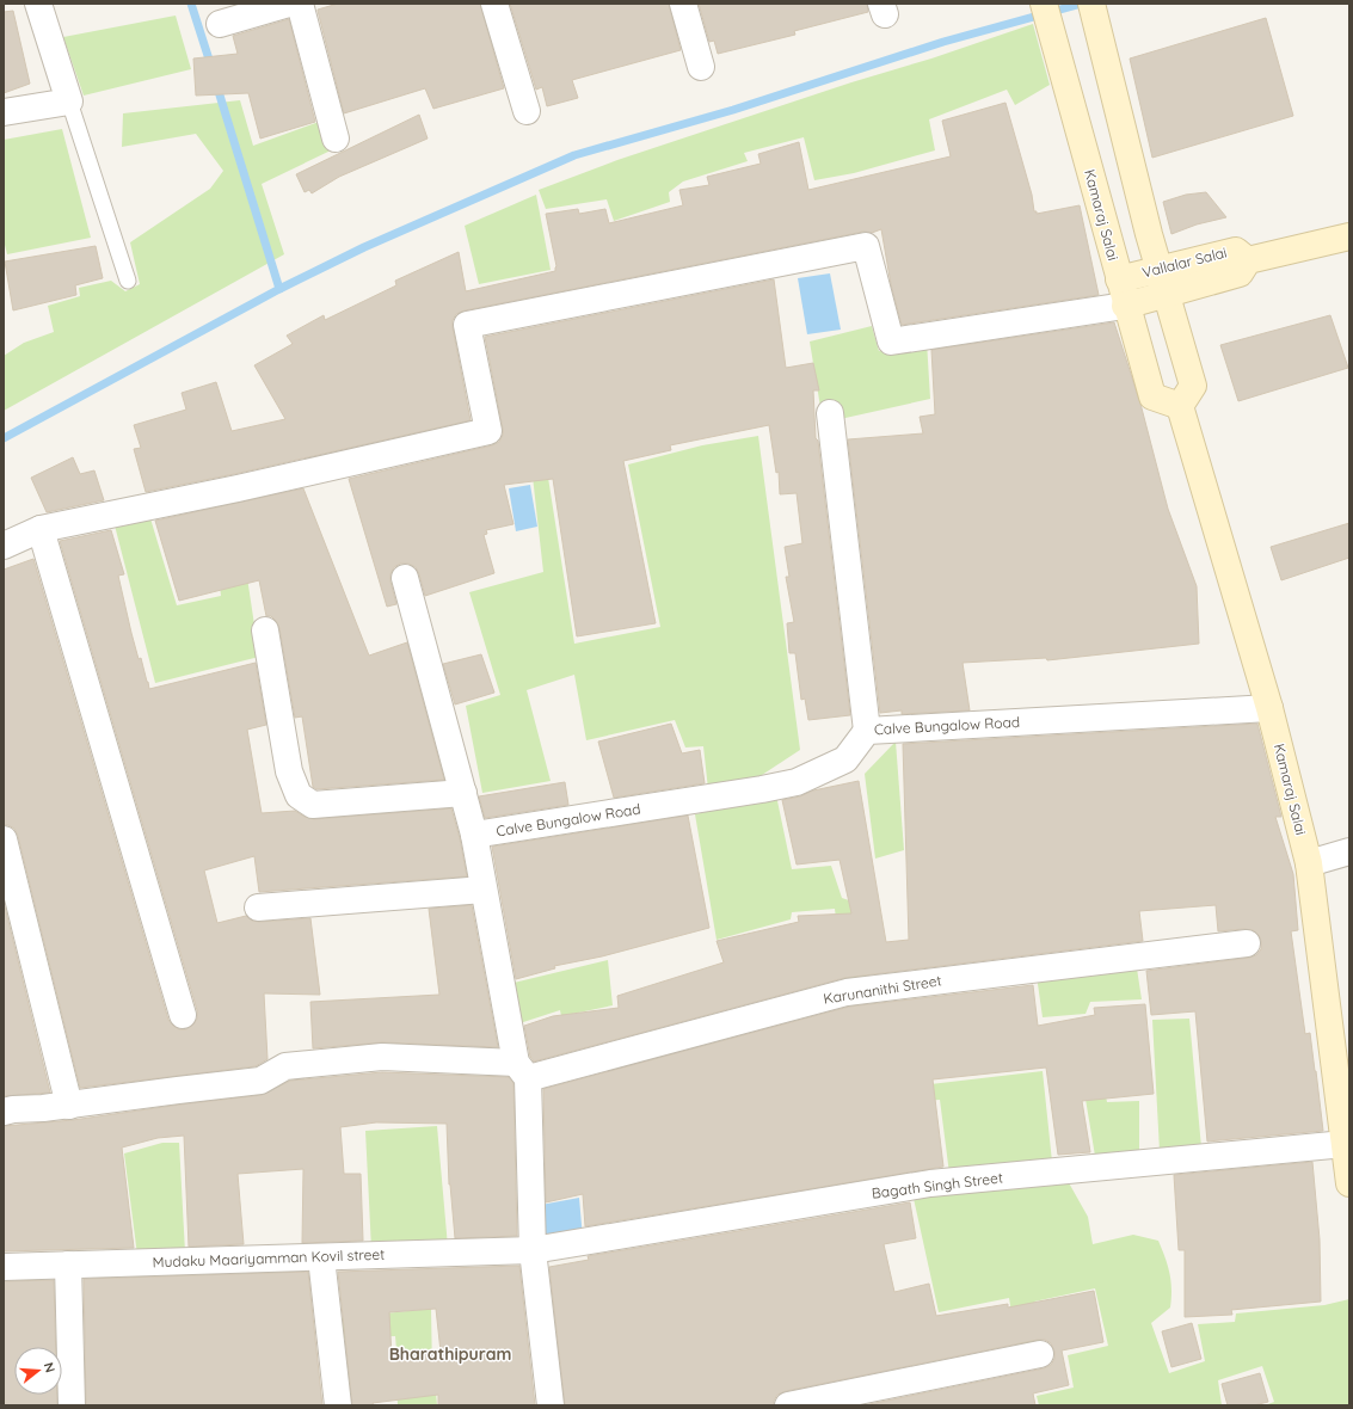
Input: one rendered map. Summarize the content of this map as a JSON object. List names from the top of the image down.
{
  "streets": {
    "main road": ["Kamaraj Salai", "Vallalar Salai"],
    "street": [
      "Calve Bungalow Road",
      "Karunanithi Street",
      "Bagath Singh Street",
      "Mudaku Maariyamman Kovil street"
    ]
  },
  "crossings": [
    ["Kamaraj Salai", "Vallalar Salai"],
    ["Kamaraj Salai", "Calve Bungalow Road"],
    ["Kamaraj Salai", "Bagath Singh Street"],
    ["Bagath Singh Street", "Mudaku Maariyamman Kovil street"]
  ],
  "districts": ["Bharathipuram"],
  "north": "right"
}
